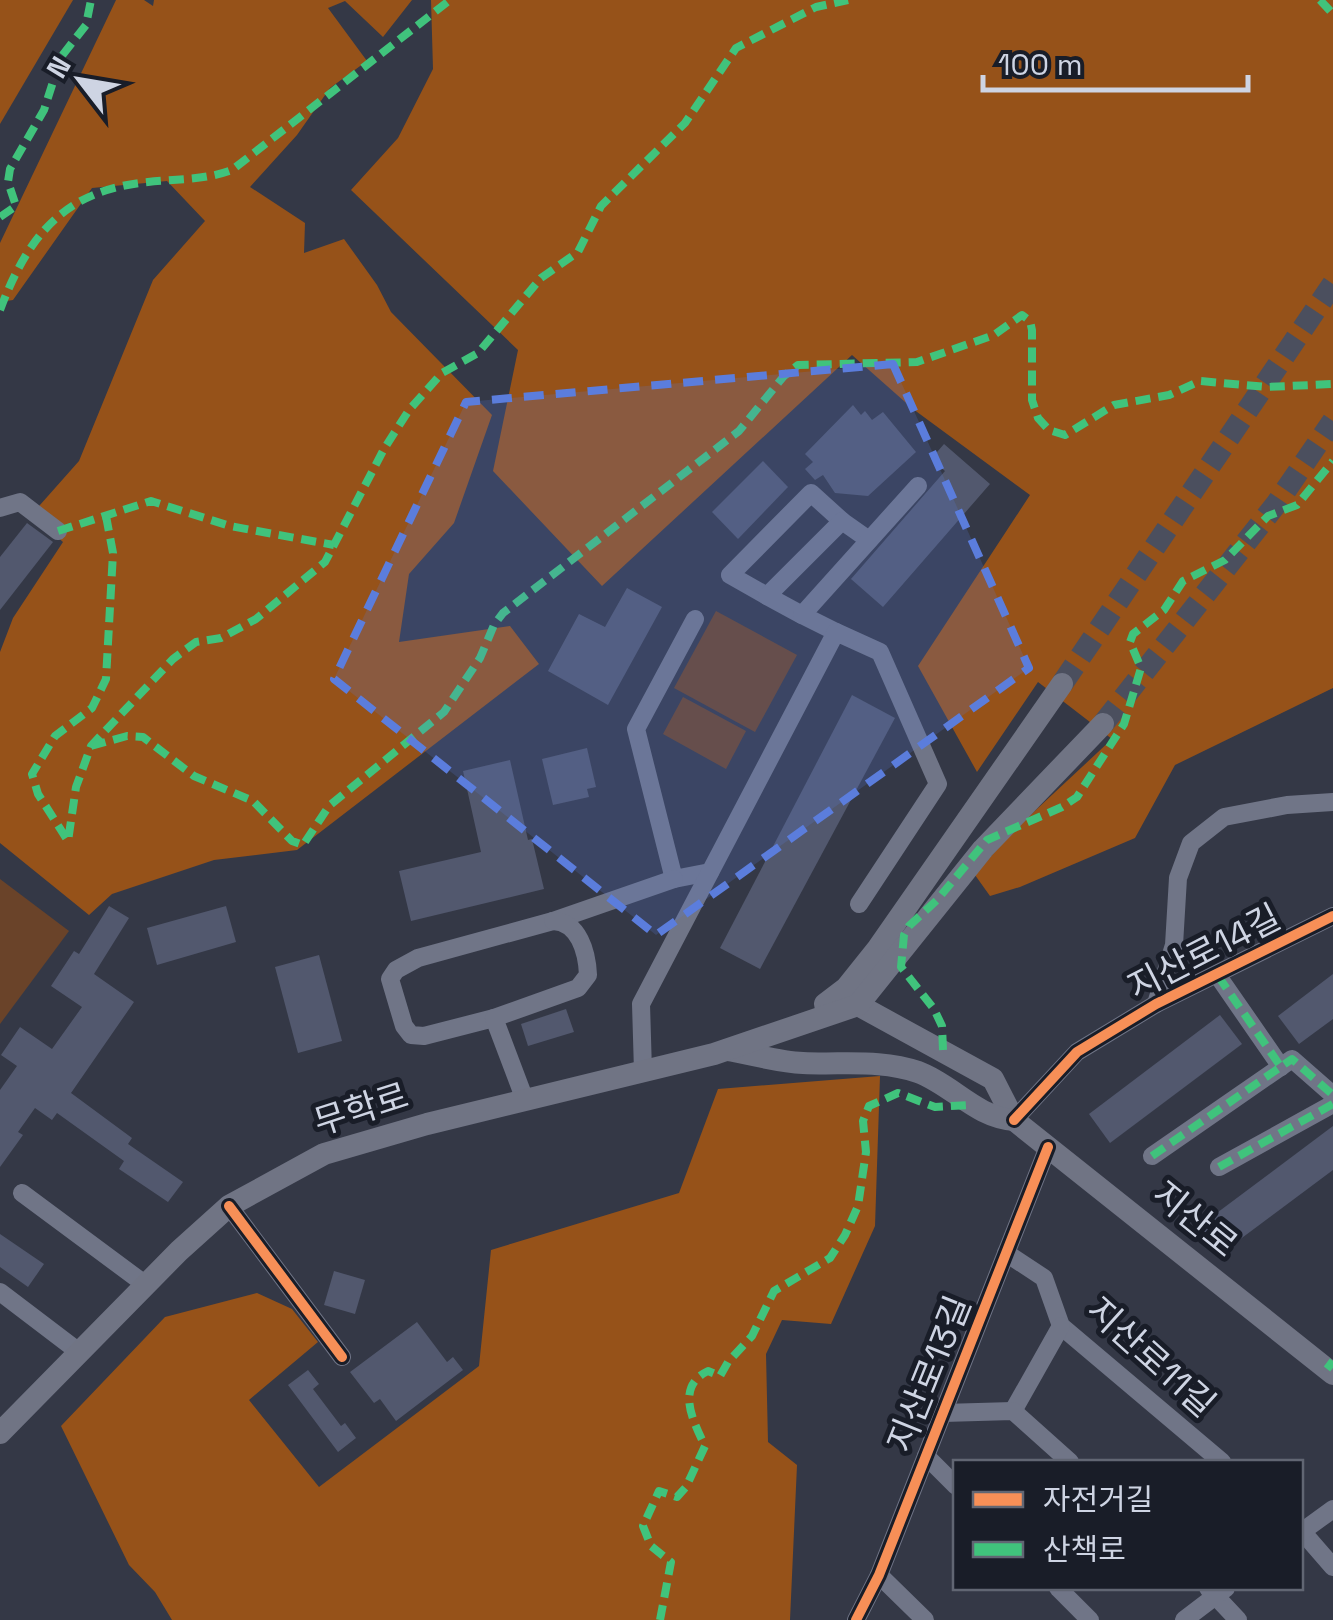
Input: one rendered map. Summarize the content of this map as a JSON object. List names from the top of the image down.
{
  "streets": {
    "main road": ["무학로", "지산로"],
    "street": ["지산로14길", "지산로11길", "지산로13길"]
  },
  "crossings": [
    ["지산로14길", "지산로"],
    ["무학로", "지산로"],
    ["지산로", "지산로13길"],
    ["지산로11길", "지산로13길"]
  ],
  "legend": ["자전거길", "산책로"],
  "scale_bar": "100 m",
  "north": "top left"
}
